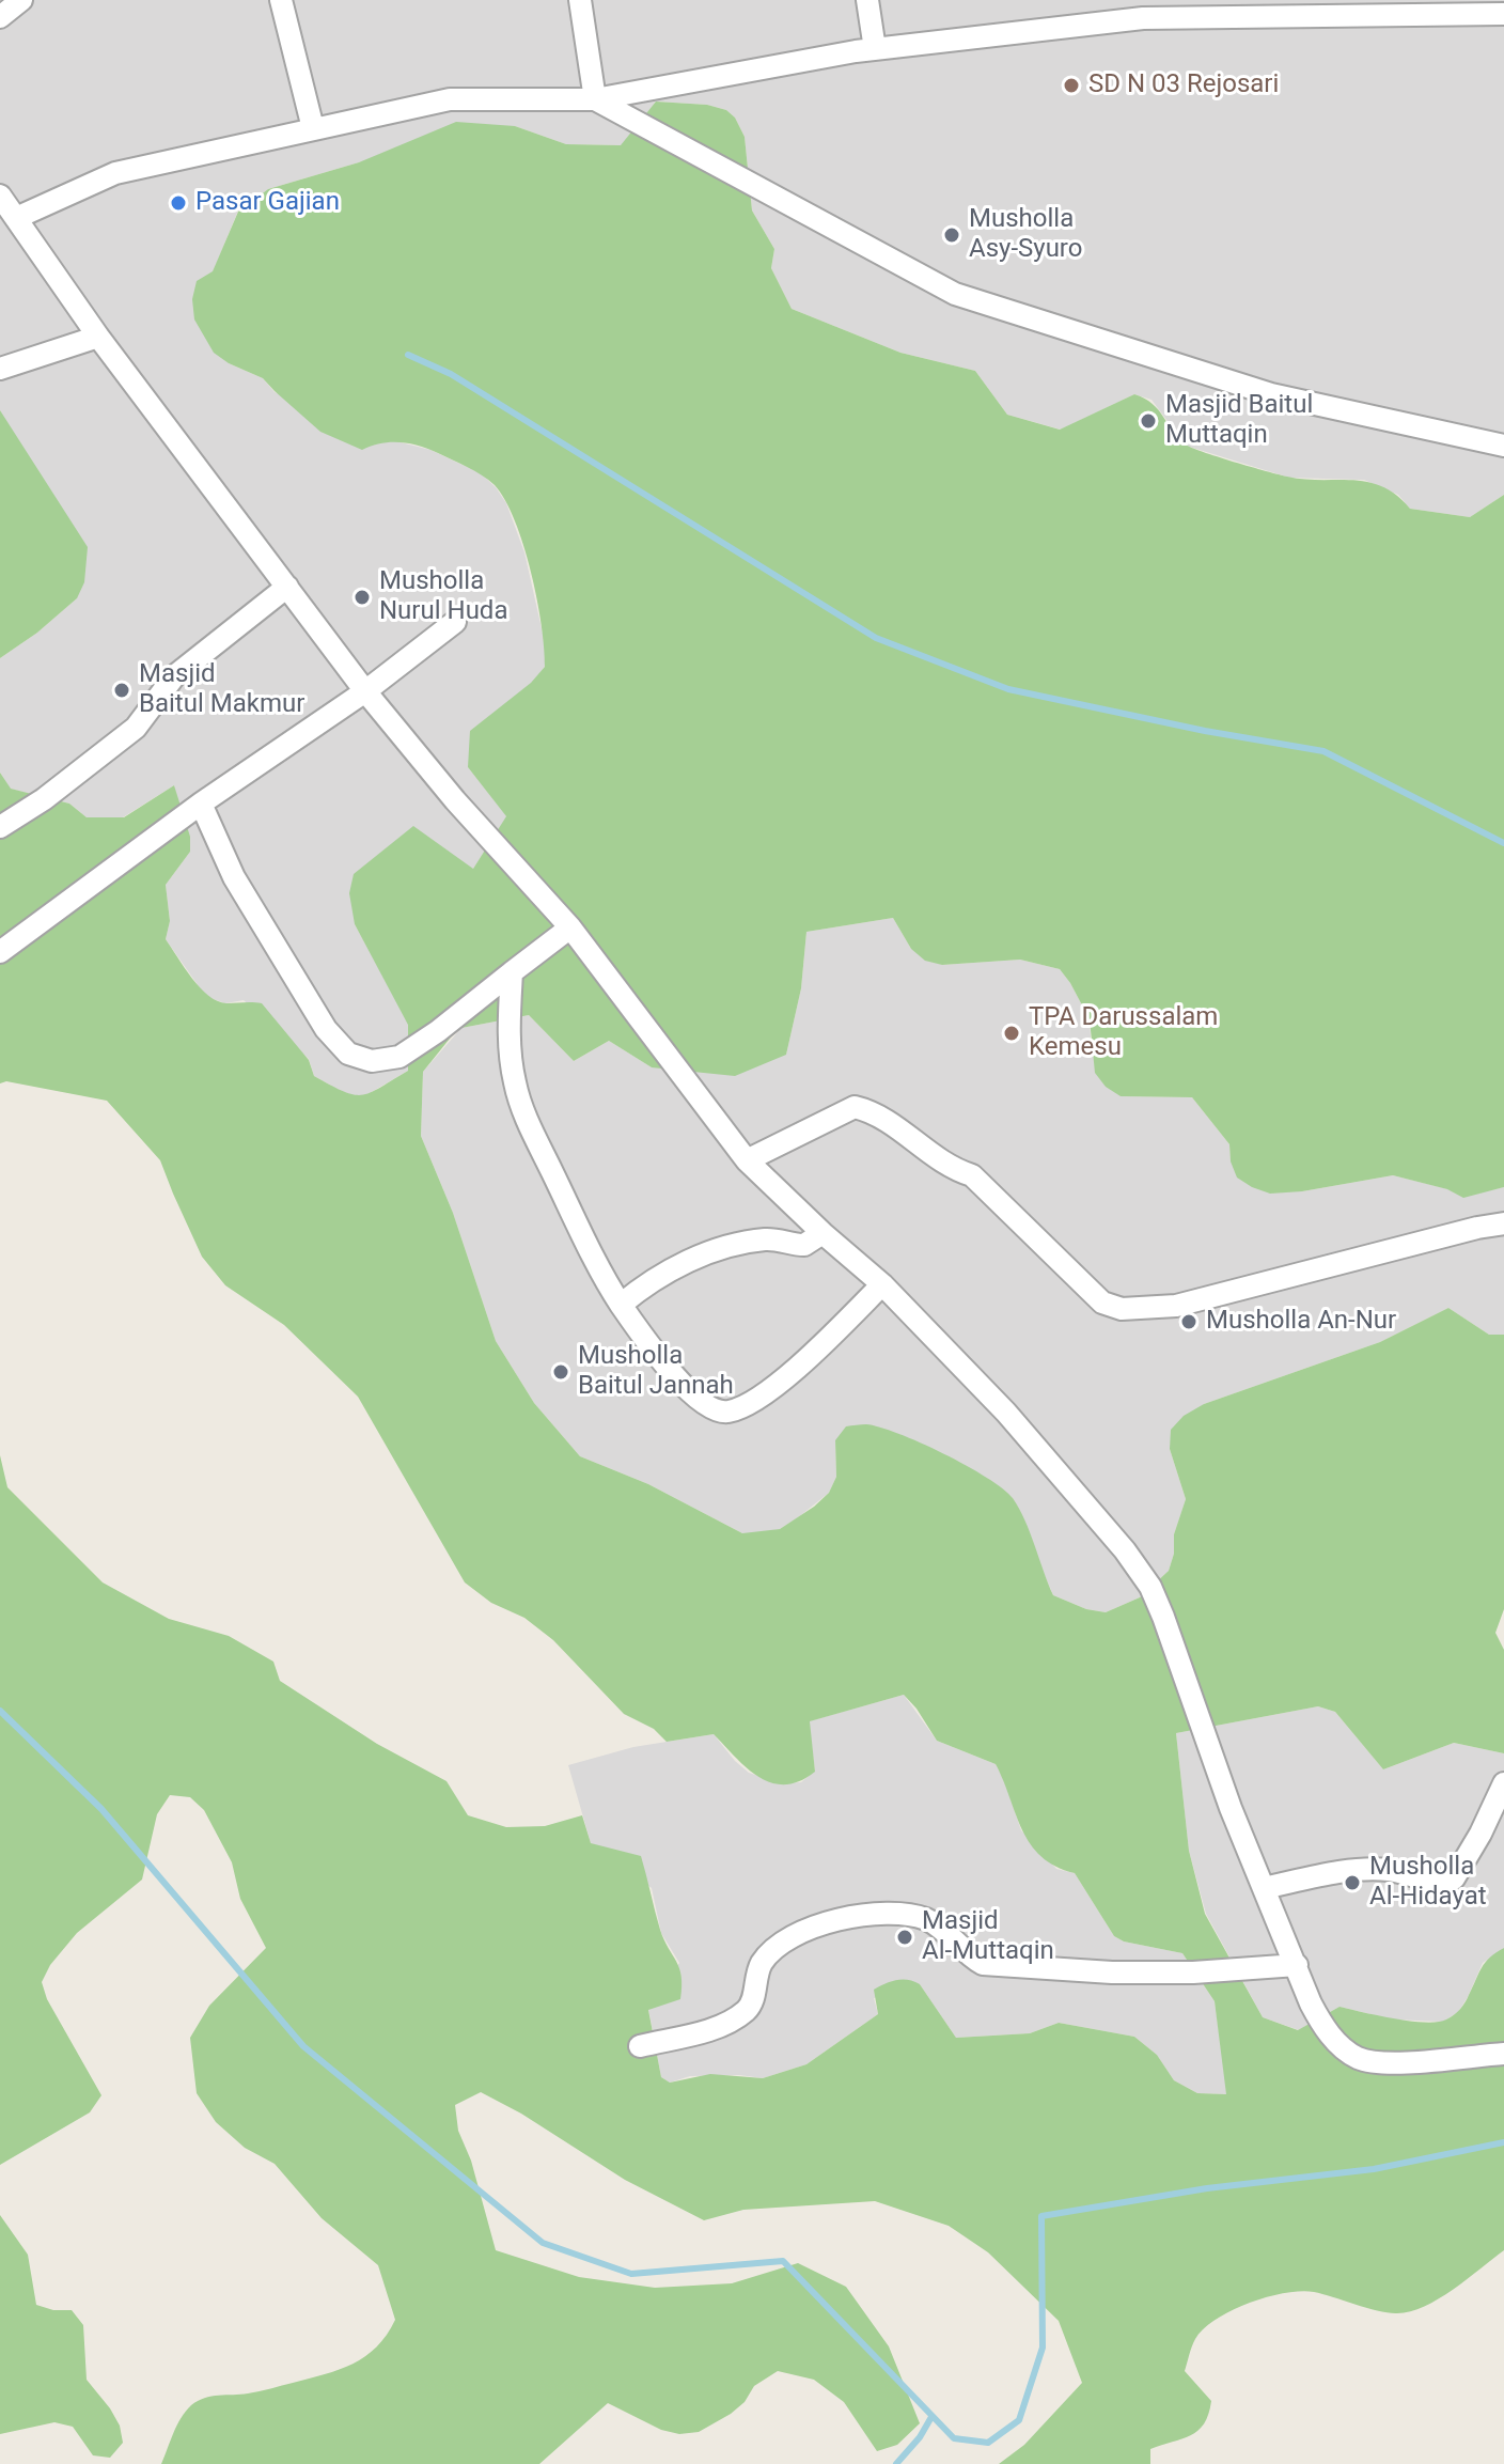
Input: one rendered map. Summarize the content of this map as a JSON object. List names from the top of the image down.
{
  "places": [
    "SD N 03 Rejosari",
    "Pasar Gajian",
    "Musholla Asy-Syuro",
    "Masjid Baitul Muttaqin",
    "Musholla Nurul Huda",
    "Masjid Baitul Makmur",
    "TPA Darussalam Kemesu",
    "Musholla An-Nur",
    "Musholla Baitul Jannah",
    "Musholla Al-Hidayat",
    "Masjid Al-Muttaqin"
  ]
}
